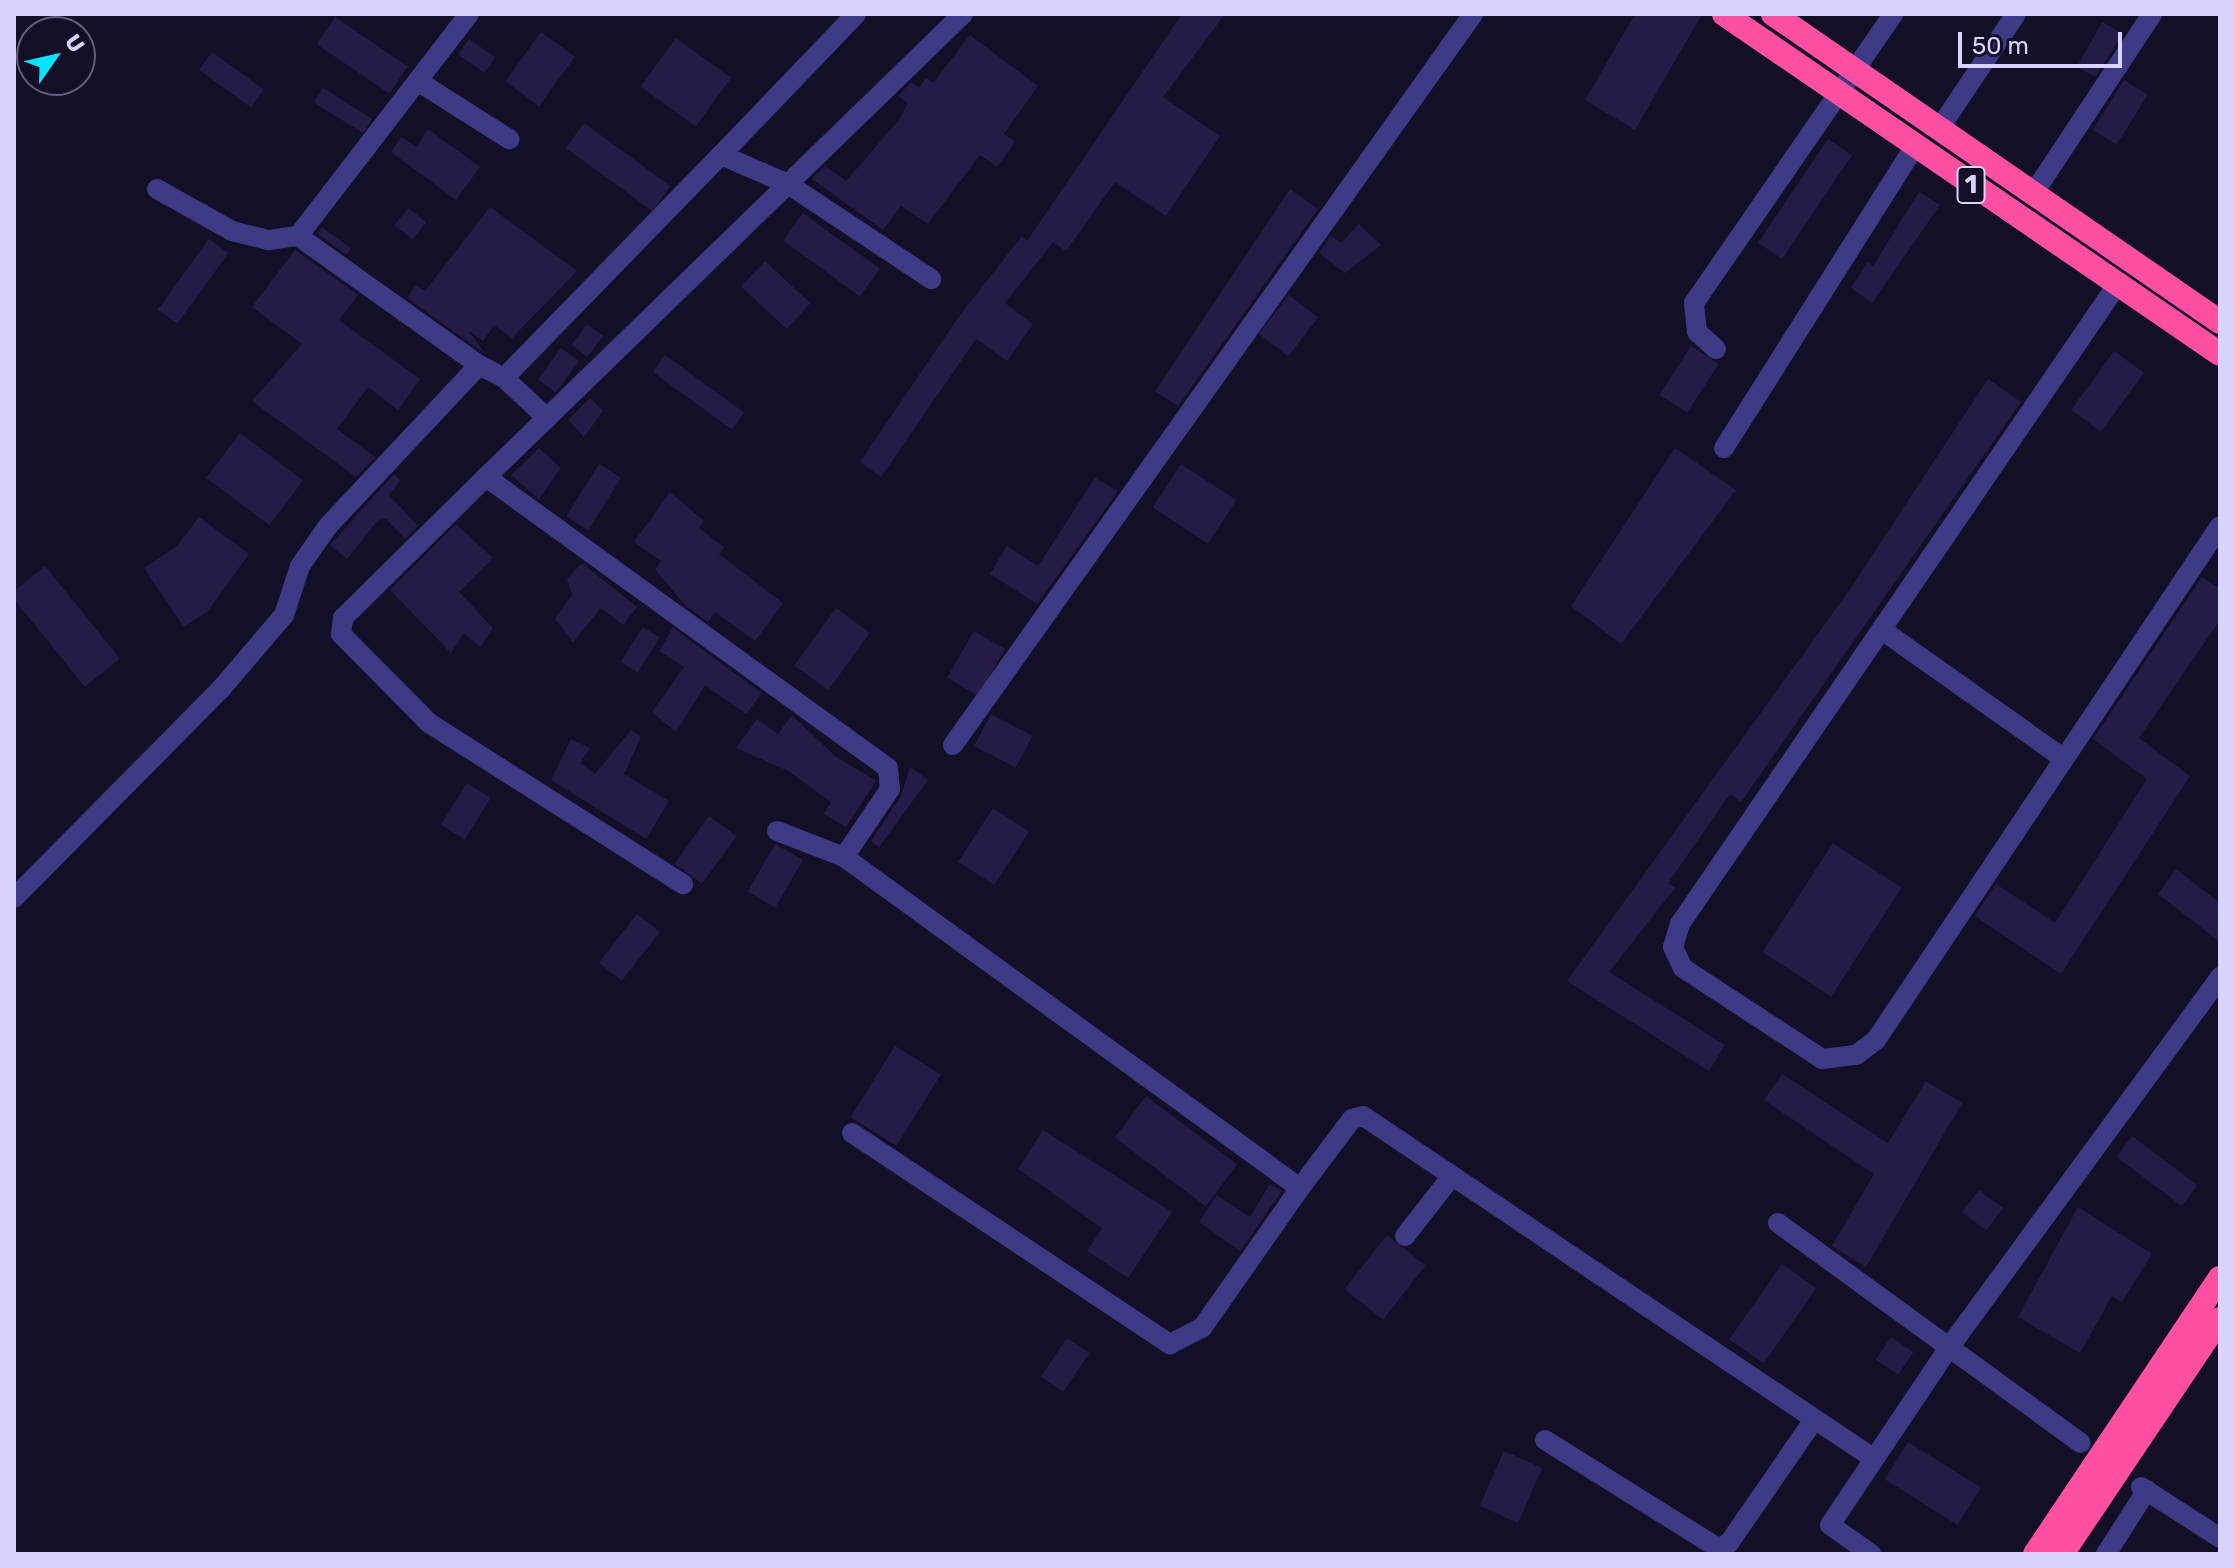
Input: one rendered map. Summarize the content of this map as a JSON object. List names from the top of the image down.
{
  "streets": {
    "highway": ["1"]
  },
  "scale_bar": "50 m",
  "north": "top right"
}
